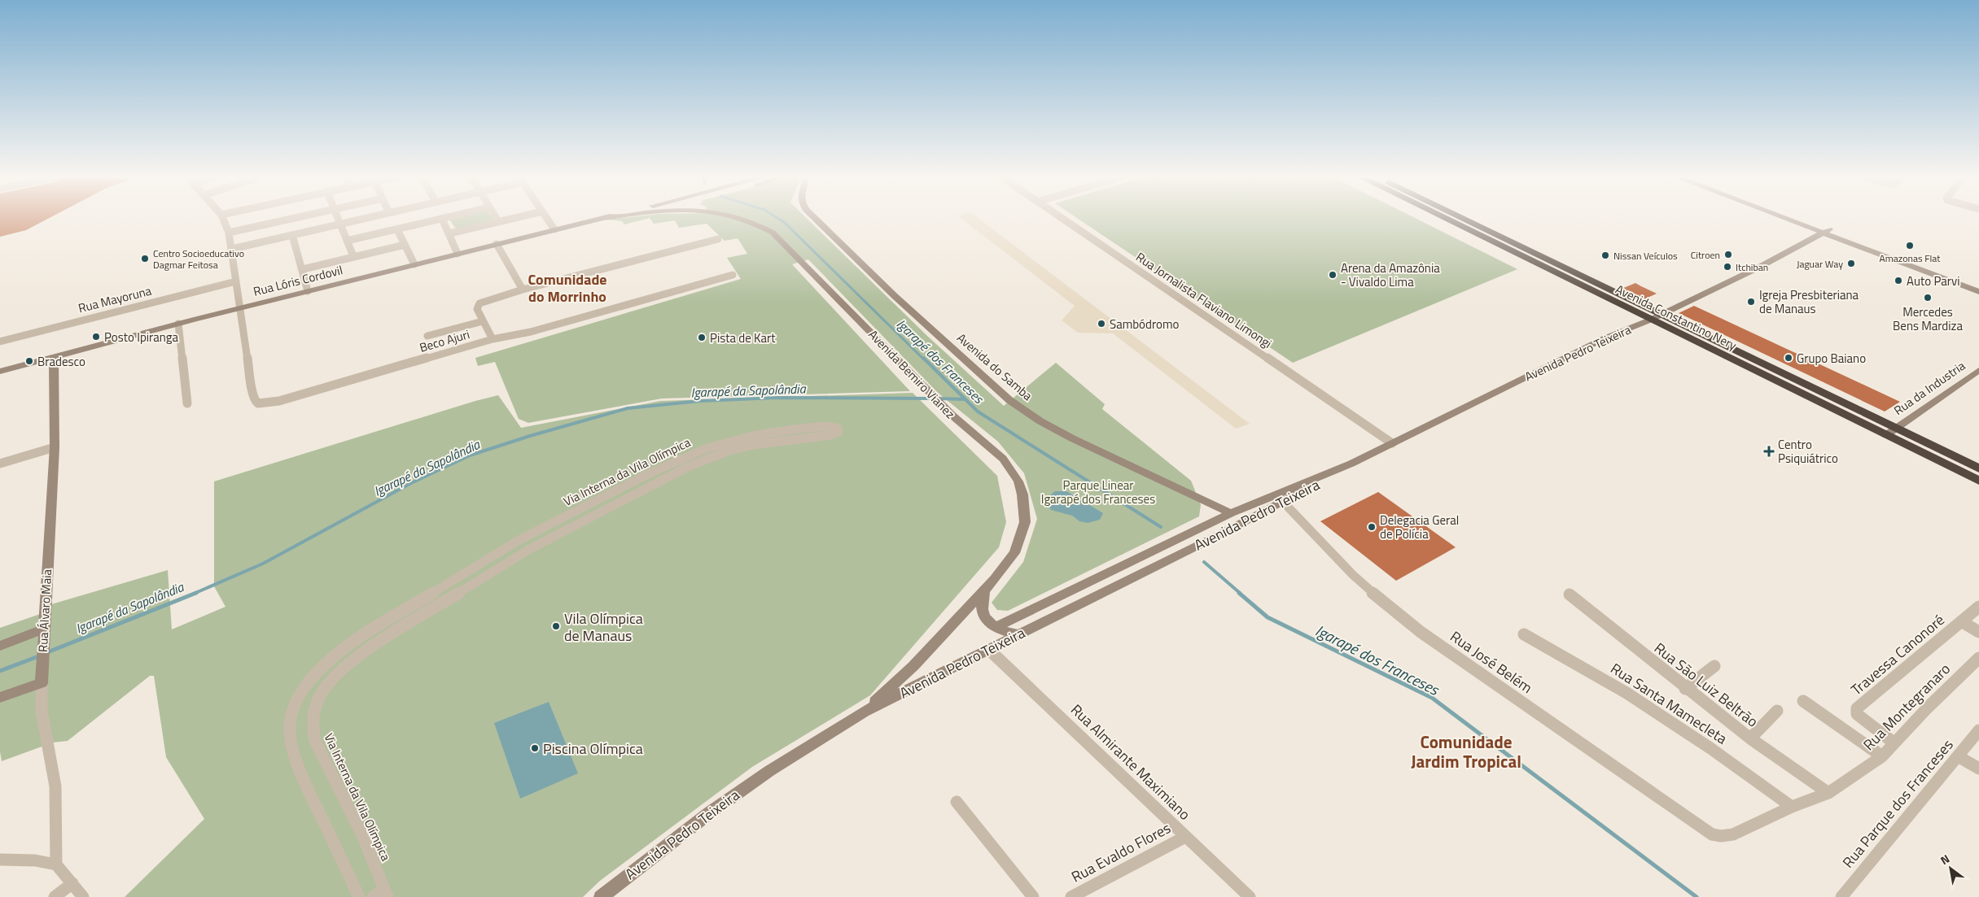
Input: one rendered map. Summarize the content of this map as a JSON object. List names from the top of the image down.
{
  "streets": {
    "highway": ["Avenida Constantino Nery"],
    "street": [
      "Rua Lóris Cordovil",
      "Rua Mayoruna",
      "Rua Jornalista Flaviano Limongi",
      "Beco Ajuri",
      "Avenida Pedro Teixeira",
      "Avenida do Samba",
      "Avenida Bemiro Vianez",
      "Rua da Industria",
      "Via Interna da Vila Olímpica",
      "Rua Álvaro Maia",
      "Travessa Canonoré",
      "Rua José Belém",
      "Rua São Luiz Beltrão",
      "Rua Santa Mamecleta",
      "Rua Montegranaro",
      "Rua Almirante Maximiano",
      "Rua Parque dos Franceses",
      "Rua Evaldo Flores"
    ]
  },
  "crossings": [
    ["Rua Lóris Cordovil", "Beco Ajuri"],
    ["Rua Lóris Cordovil", "Rua Álvaro Maia"],
    ["Rua Jornalista Flaviano Limongi", "Avenida Pedro Teixeira"],
    ["Avenida Constantino Nery", "Avenida Pedro Teixeira"],
    ["Avenida Constantino Nery", "Rua da Industria"],
    ["Avenida Pedro Teixeira", "Avenida do Samba"],
    ["Avenida Pedro Teixeira", "Avenida Bemiro Vianez"],
    ["Avenida Pedro Teixeira", "Rua José Belém"],
    ["Avenida Pedro Teixeira", "Rua Almirante Maximiano"],
    ["Travessa Canonoré", "Rua Montegranaro"],
    ["Rua José Belém", "Rua Montegranaro"],
    ["Rua São Luiz Beltrão", "Rua Montegranaro"],
    ["Rua Santa Mamecleta", "Rua Montegranaro"],
    ["Rua Almirante Maximiano", "Rua Evaldo Flores"]
  ],
  "districts": ["Comunidade do Morrinho", "Comunidade Jardim Tropical"],
  "water": ["Igarapé dos Franceses", "Igarapé da Sapolândia"],
  "parks": ["Parque Linear Igarapé dos Franceses"],
  "places": {
    "other": [
      "Amazonas Flat",
      "Citroen",
      "Nissan Veículos",
      "Centro Socioeducativo Dagmar Feitosa",
      "Jaguar Way",
      "Itchiban",
      "Arena da Amazônia - Vivaldo Lima",
      "Auto Parvi",
      "Mercedes Bens Mardiza",
      "Igreja Presbiteriana de Manaus",
      "Sambódromo",
      "Posto Ipiranga",
      "Pista de Kart",
      "Grupo Baiano",
      "Bradesco",
      "Delegacia Geral de Polícia",
      "Vila Olímpica de Manaus",
      "Piscina Olímpica"
    ],
    "health": ["Centro Psiquiátrico"]
  },
  "north": "top left"
}
